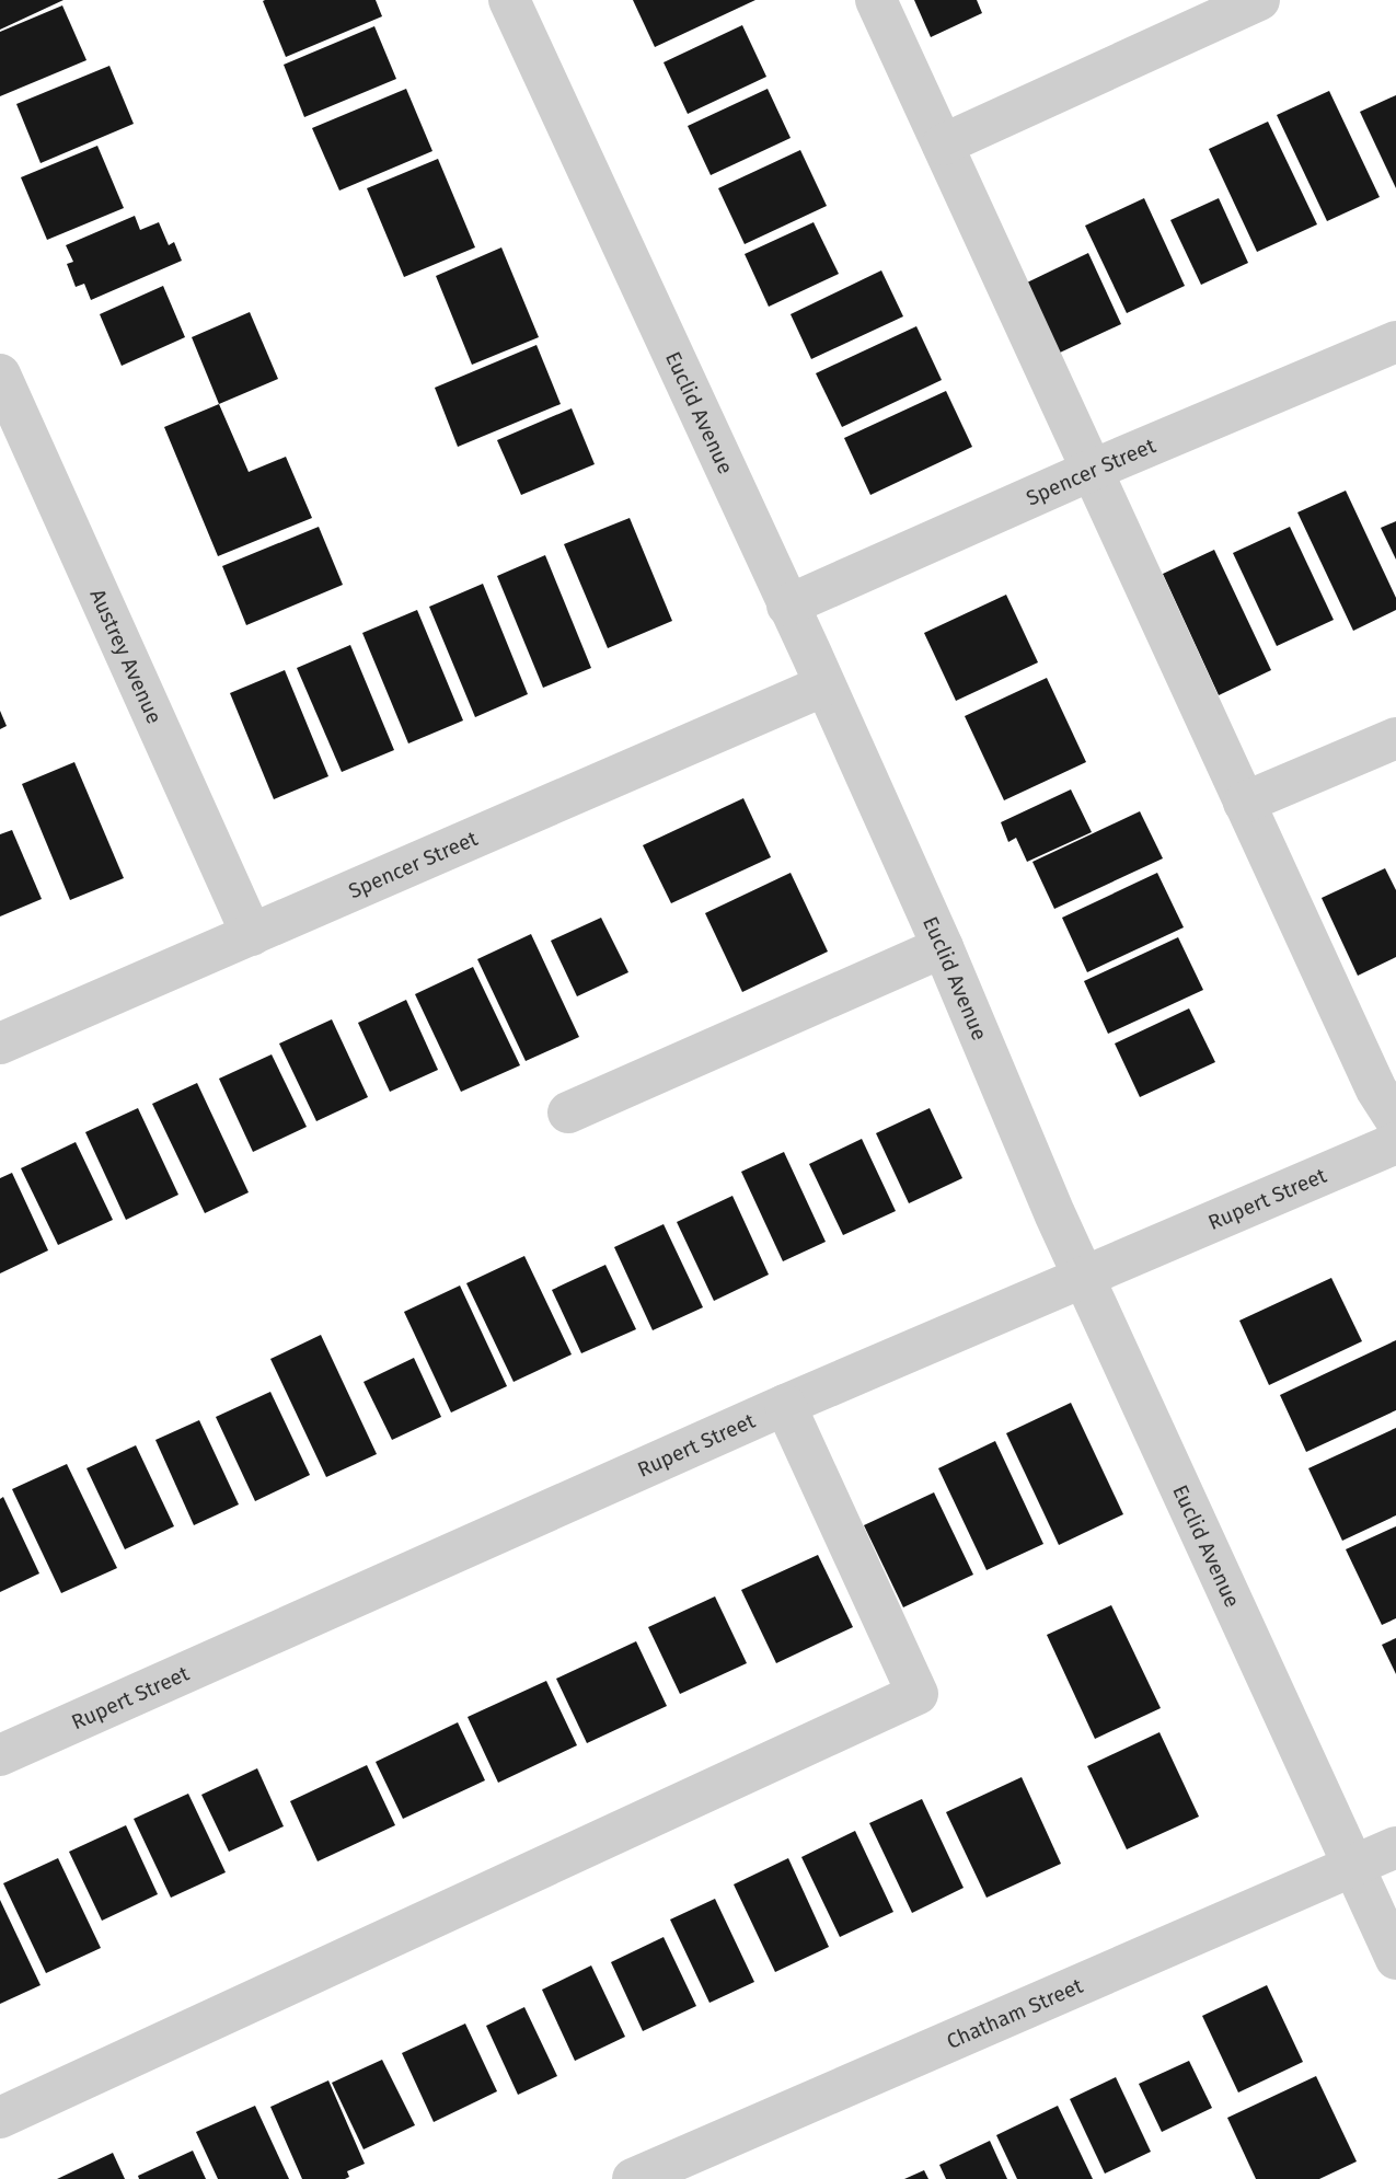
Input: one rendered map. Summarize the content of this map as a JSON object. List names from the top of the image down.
{
  "streets": {
    "street": [
      "Euclid Avenue",
      "Spencer Street",
      "Austrey Avenue",
      "Rupert Street",
      "Chatham Street"
    ]
  },
  "crossings": [
    ["Euclid Avenue", "Spencer Street"],
    ["Euclid Avenue", "Rupert Street"],
    ["Euclid Avenue", "Chatham Street"],
    ["Spencer Street", "Austrey Avenue"]
  ]
}
